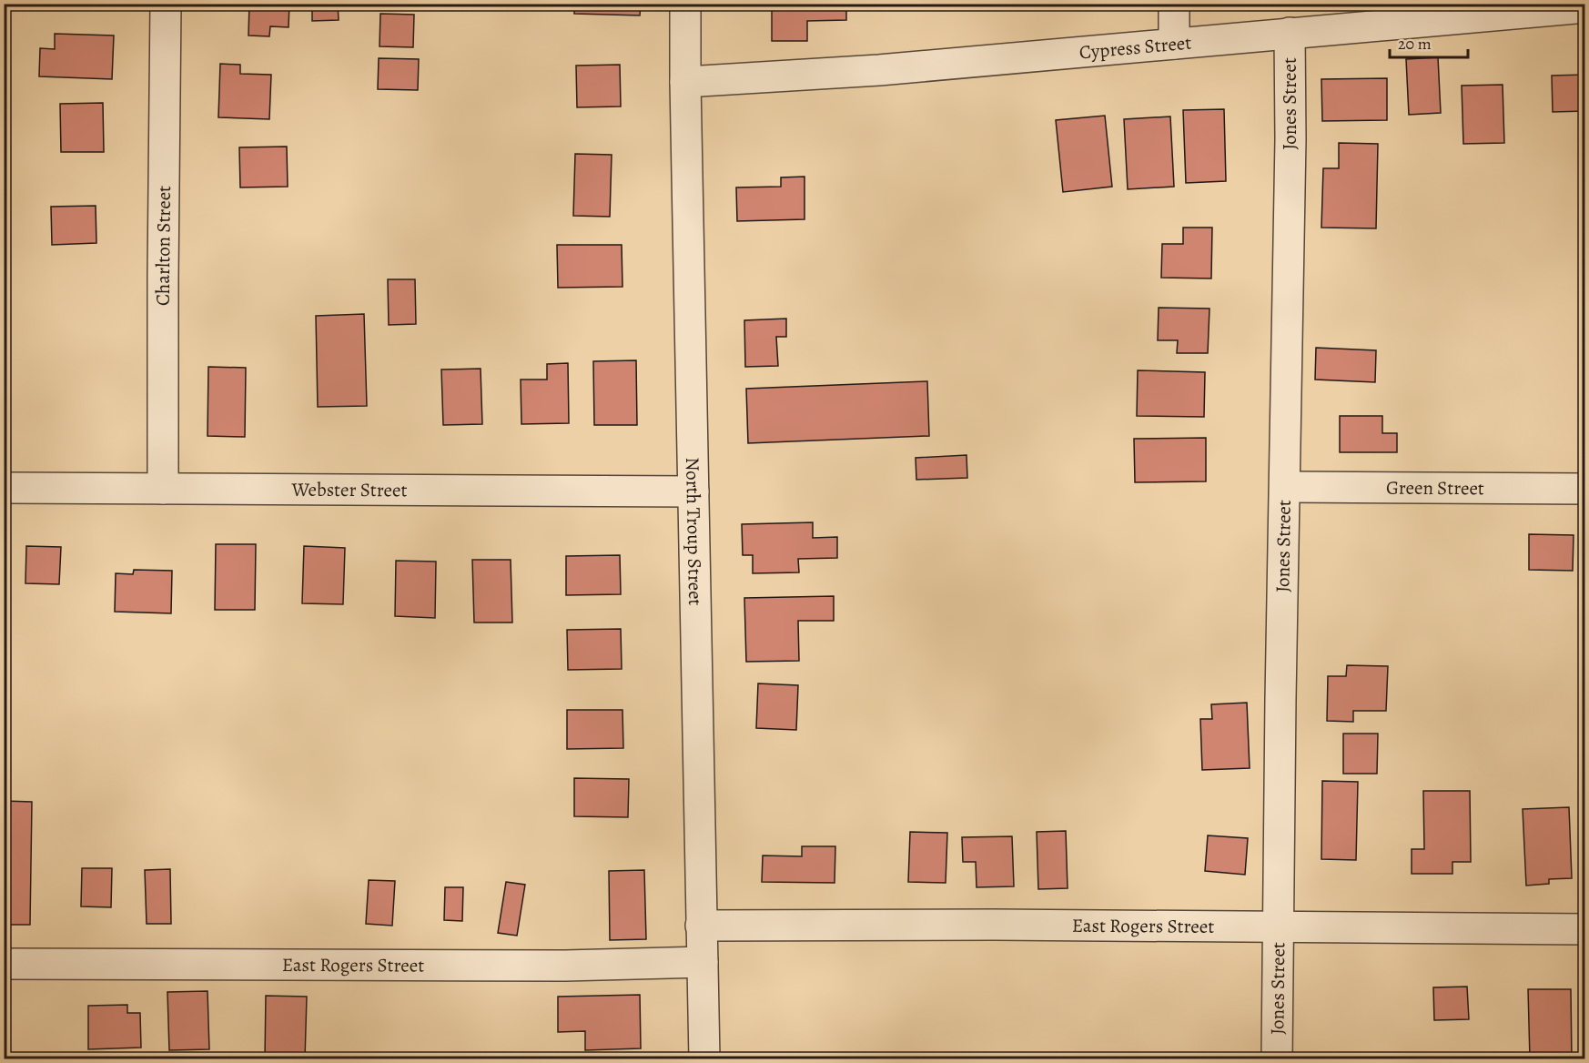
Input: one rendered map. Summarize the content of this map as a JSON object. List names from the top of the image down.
{
  "streets": {
    "street": [
      "Cypress Street",
      "Jones Street",
      "Charlton Street",
      "Green Street",
      "Webster Street",
      "North Troup Street",
      "East Rogers Street"
    ]
  },
  "crossings": [
    ["Cypress Street", "Jones Street"],
    ["Cypress Street", "North Troup Street"],
    ["Jones Street", "Green Street"],
    ["Jones Street", "East Rogers Street"],
    ["Charlton Street", "Webster Street"],
    ["Webster Street", "North Troup Street"],
    ["North Troup Street", "East Rogers Street"]
  ],
  "scale_bar": "20 m"
}
